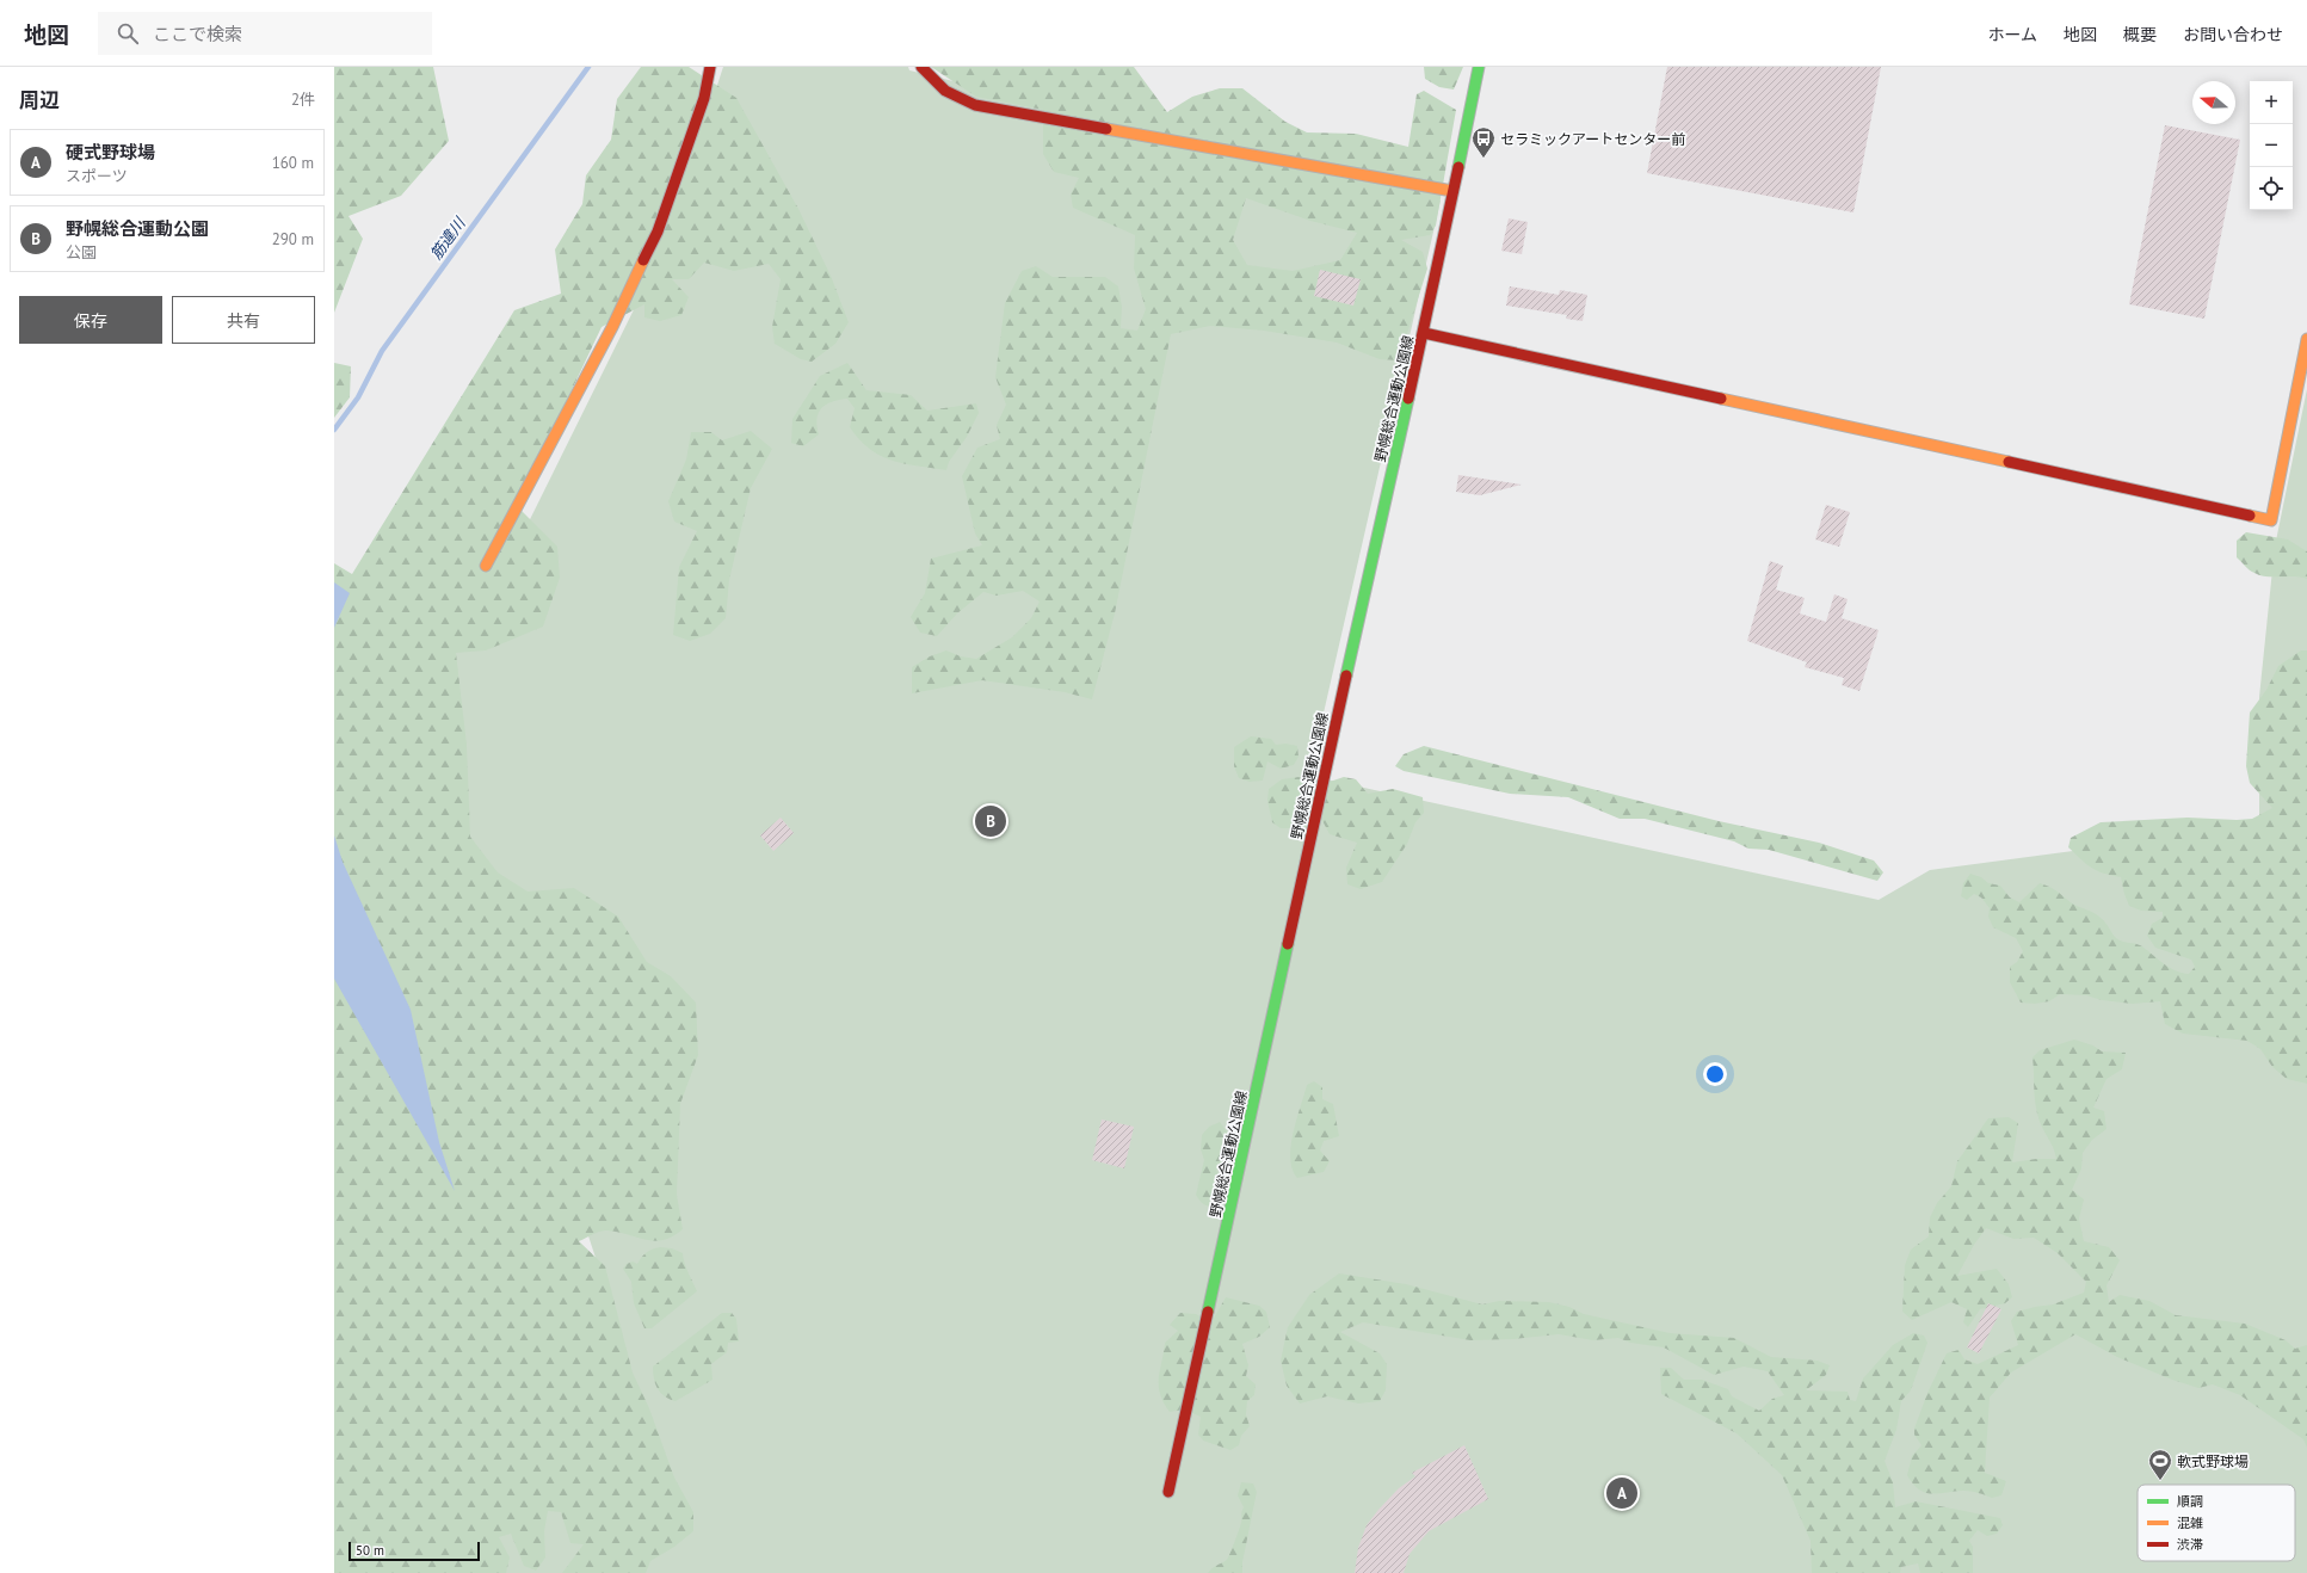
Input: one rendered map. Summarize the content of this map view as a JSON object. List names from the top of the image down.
{
  "streets": {
    "street": ["野幌総合運動公園線"]
  },
  "water": ["筋違川"],
  "places": {
    "bus stop": ["セラミックアートセンター前"],
    "sports": ["軟式野球場"]
  },
  "legend": ["順調", "混雑", "渋滞"],
  "scale_bar": "50 m",
  "north": "left",
  "page": {
    "header": "地図",
    "search": "ここで検索",
    "nav": [
      "ホーム",
      "地図",
      "概要",
      "お問い合わせ"
    ],
    "heading": ["周辺", "2件"],
    "map_buttons": ["+", "−"],
    "list": [
      {
        "mark": "A",
        "name": "硬式野球場",
        "note": "スポーツ",
        "value": "160 m"
      },
      {
        "mark": "B",
        "name": "野幌総合運動公園",
        "note": "公園",
        "value": "290 m"
      }
    ],
    "buttons": ["保存", "共有"],
    "pins": ["B", "A"],
    "scale": "50 m"
  }
}
